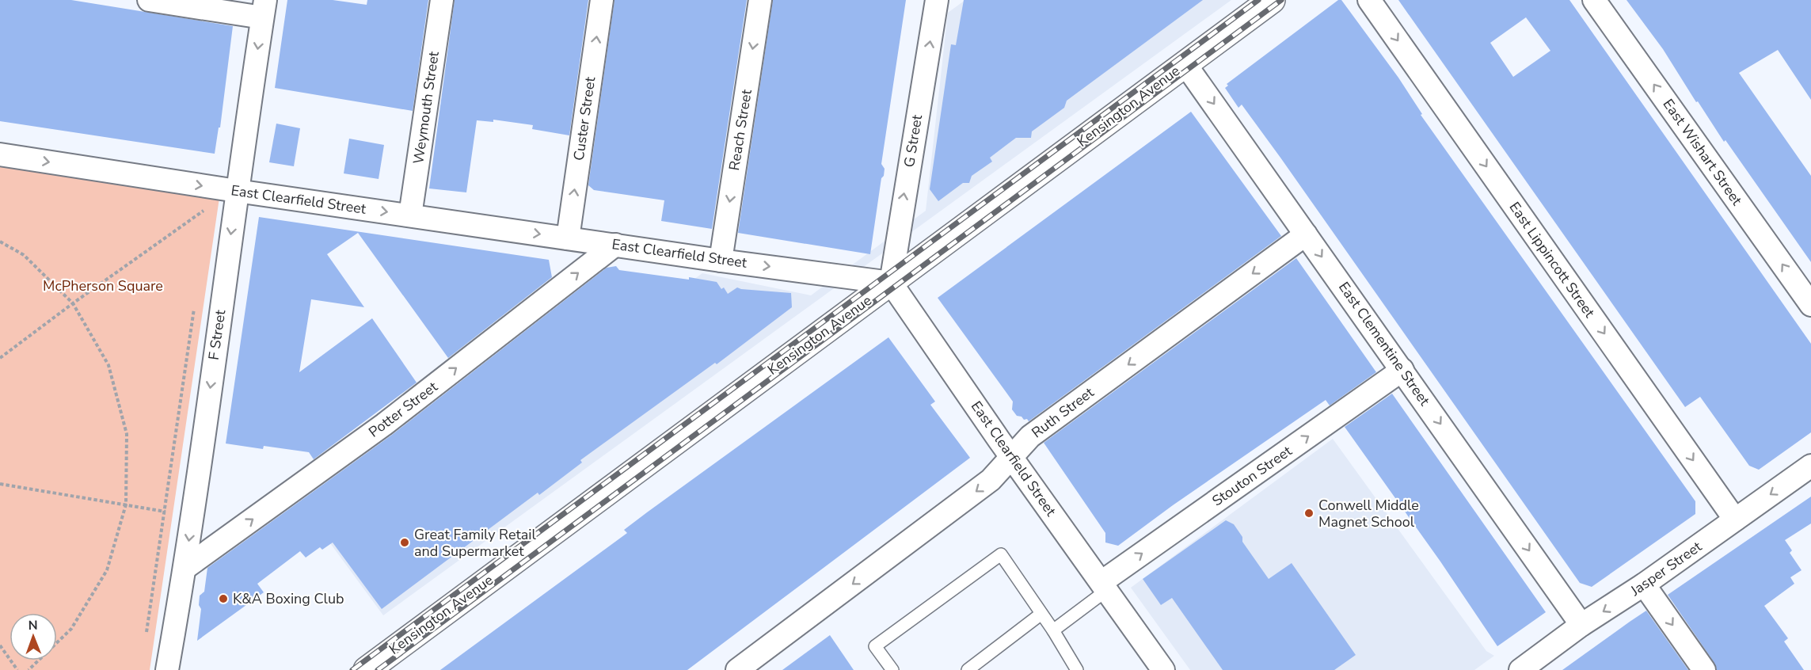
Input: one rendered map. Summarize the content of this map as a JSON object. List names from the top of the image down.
{
  "streets": {
    "street": [
      "Kensington Avenue",
      "Weymouth Street",
      "Custer Street",
      "Reach Street",
      "G Street",
      "East Wishart Street",
      "East Clearfield Street",
      "East Lippincott Street",
      "F Street",
      "East Clementine Street",
      "Potter Street",
      "Ruth Street",
      "Stouton Street",
      "Jasper Street"
    ]
  },
  "crossings": [
    ["Kensington Avenue", "G Street"],
    ["Kensington Avenue", "East Clearfield Street"],
    ["Kensington Avenue", "East Clementine Street"],
    ["Weymouth Street", "East Clearfield Street"],
    ["Custer Street", "East Clearfield Street"],
    ["Reach Street", "East Clearfield Street"],
    ["G Street", "East Clearfield Street"],
    ["East Clearfield Street", "F Street"],
    ["East Clearfield Street", "Potter Street"],
    ["East Clearfield Street", "Ruth Street"],
    ["East Clearfield Street", "Stouton Street"],
    ["East Lippincott Street", "Jasper Street"],
    ["F Street", "Potter Street"],
    ["East Clementine Street", "Ruth Street"],
    ["East Clementine Street", "Stouton Street"],
    ["East Clementine Street", "Jasper Street"]
  ],
  "one_way": [
    "Custer Street",
    "Reach Street",
    "G Street",
    "East Wishart Street",
    "East Clearfield Street",
    "East Lippincott Street",
    "F Street",
    "East Clementine Street",
    "Potter Street",
    "Ruth Street",
    "Stouton Street",
    "Jasper Street"
  ],
  "parks": ["McPherson Square"],
  "places": ["Conwell Middle Magnet School", "Great Family Retail and Supermarket", "K&A Boxing Club"],
  "north": "top"
}
